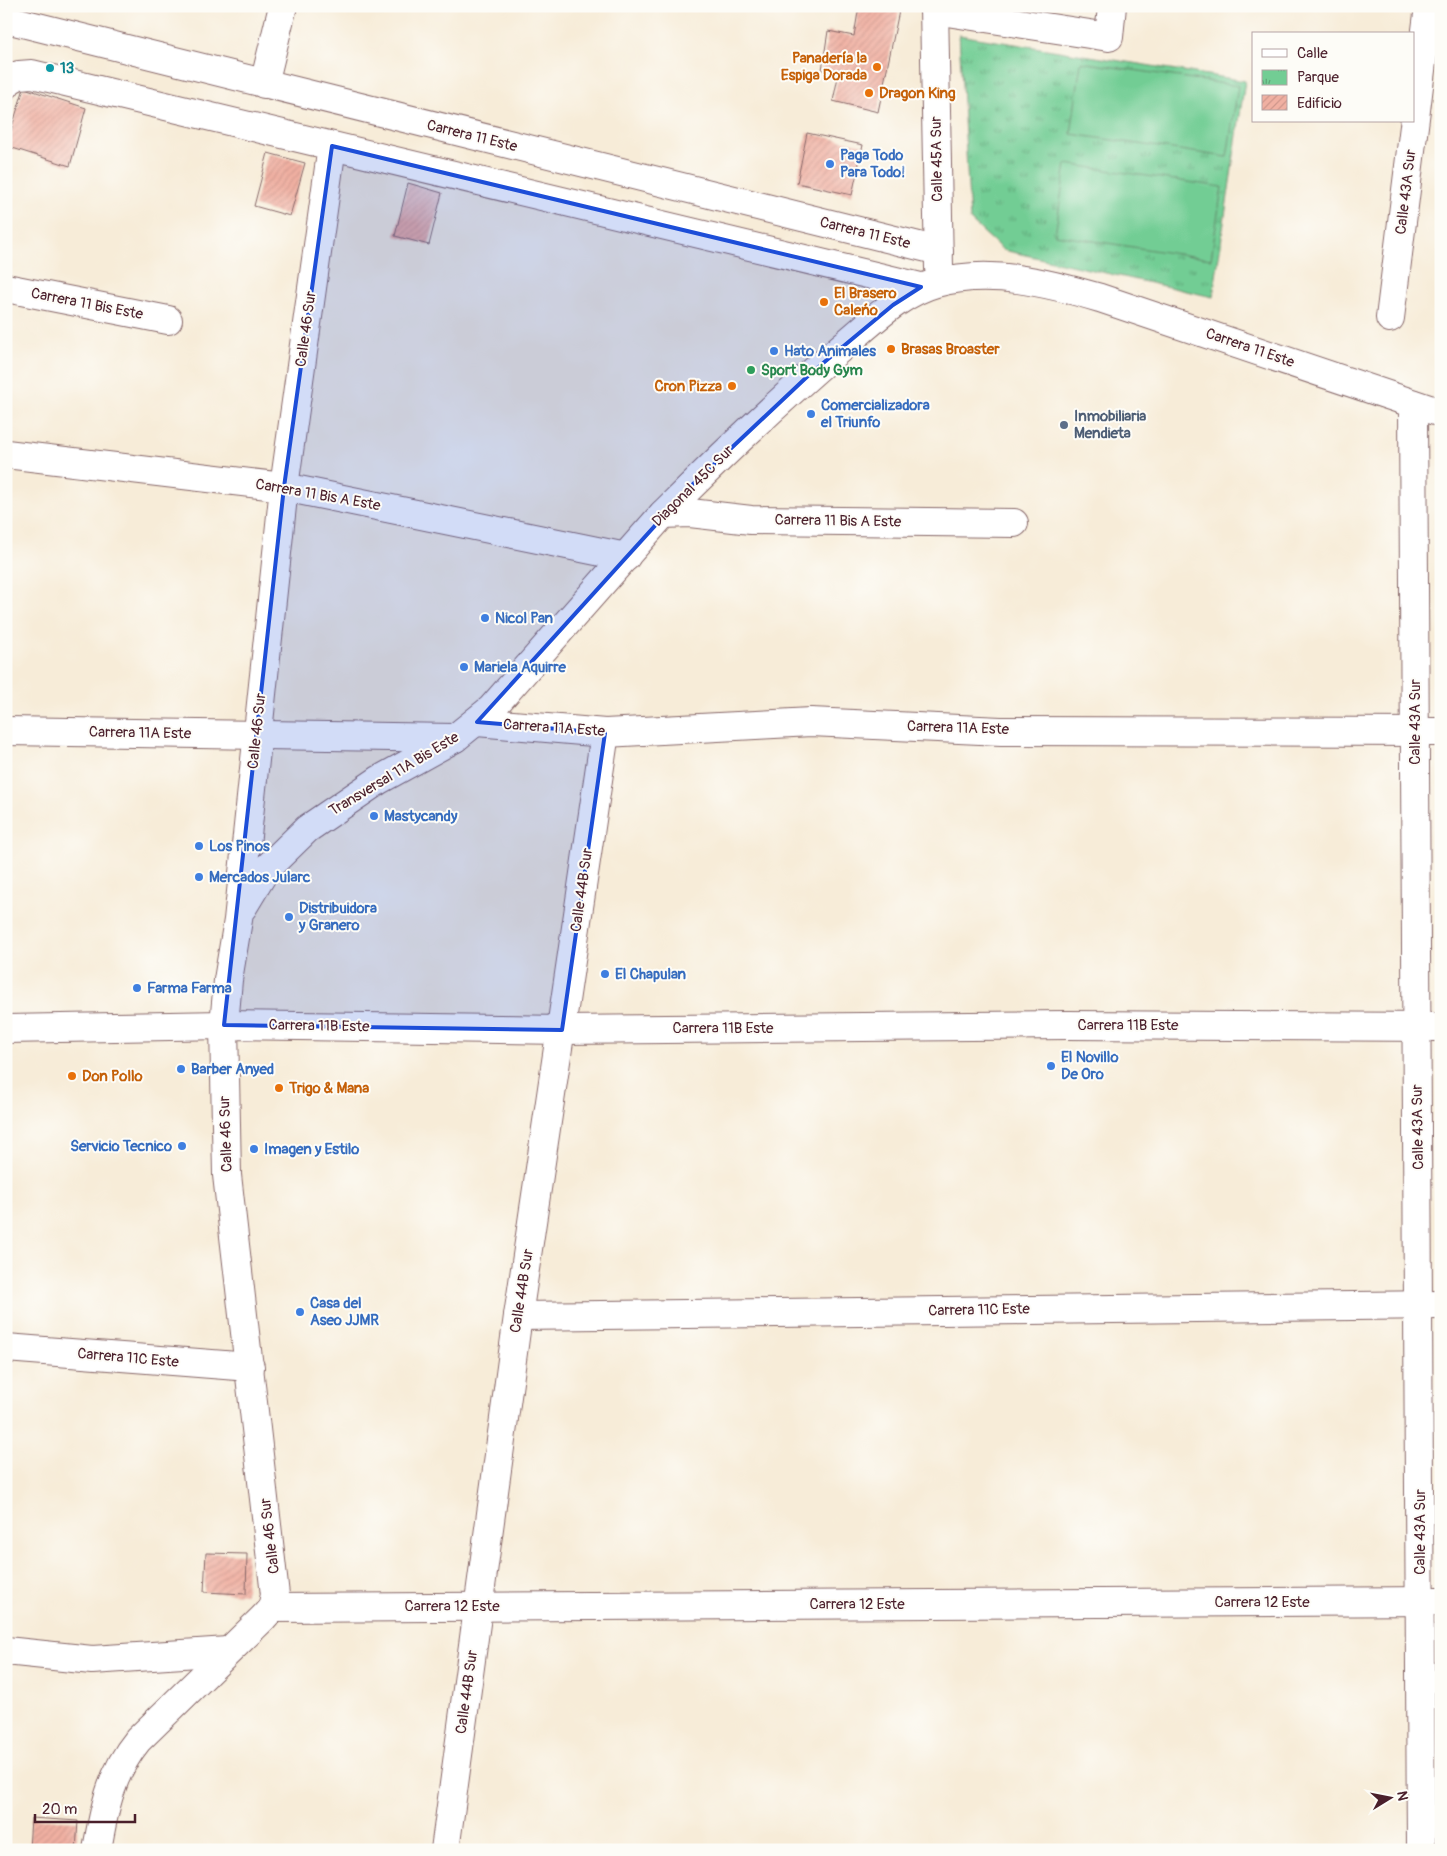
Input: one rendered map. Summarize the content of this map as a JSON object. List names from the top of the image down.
{
  "streets": {
    "street": [
      "Carrera 11 Este",
      "Calle 45A Sur",
      "Calle 43A Sur",
      "Carrera 11 Bis Este",
      "Calle 46 Sur",
      "Diagonal 45C Sur",
      "Carrera 11 Bis A Este",
      "Carrera 11A Este",
      "Transversal 11A Bis Este",
      "Calle 44B Sur",
      "Carrera 11B Este",
      "Carrera 11C Este",
      "Carrera 12 Este"
    ]
  },
  "crossings": [
    ["Carrera 11 Este", "Calle 45A Sur"],
    ["Carrera 11 Este", "Calle 43A Sur"],
    ["Carrera 11 Este", "Calle 46 Sur"],
    ["Carrera 11 Este", "Diagonal 45C Sur"],
    ["Calle 45A Sur", "Diagonal 45C Sur"],
    ["Calle 43A Sur", "Carrera 11A Este"],
    ["Calle 43A Sur", "Carrera 11B Este"],
    ["Calle 43A Sur", "Carrera 11C Este"],
    ["Calle 43A Sur", "Carrera 12 Este"],
    ["Calle 46 Sur", "Carrera 11 Bis A Este"],
    ["Calle 46 Sur", "Carrera 11A Este"],
    ["Calle 46 Sur", "Transversal 11A Bis Este"],
    ["Calle 46 Sur", "Carrera 11B Este"],
    ["Calle 46 Sur", "Carrera 11C Este"],
    ["Calle 46 Sur", "Carrera 12 Este"],
    ["Diagonal 45C Sur", "Carrera 11 Bis A Este"],
    ["Diagonal 45C Sur", "Carrera 11A Este"],
    ["Diagonal 45C Sur", "Transversal 11A Bis Este"],
    ["Carrera 11A Este", "Transversal 11A Bis Este"],
    ["Carrera 11A Este", "Calle 44B Sur"],
    ["Calle 44B Sur", "Carrera 11B Este"],
    ["Calle 44B Sur", "Carrera 11C Este"],
    ["Calle 44B Sur", "Carrera 12 Este"]
  ],
  "places": [
    "Panadería la Espiga Dorada",
    "13",
    "Dragon King",
    "Paga Todo Para Todo!",
    "El Brasero Caleńo",
    "Brasas Broaster",
    "Hato Animales",
    "Sport Body Gym",
    "Cron Pizza",
    "Comercializadora el Triunfo",
    "Inmobiliaria Mendieta",
    "Nicol Pan",
    "Mariela Aquirre",
    "Mastycandy",
    "Los Pinos",
    "Mercados Jularc",
    "Distribuidora y Granero",
    "El Chapulan",
    "Farma Farma",
    "El Novillo De Oro",
    "Barber Anyed",
    "Don Pollo",
    "Trigo & Mana",
    "Servicio Tecnico",
    "Imagen y Estilo",
    "Casa del Aseo JJMR"
  ],
  "legend": ["Calle", "Parque", "Edificio"],
  "scale_bar": "20 m",
  "north": "right"
}
